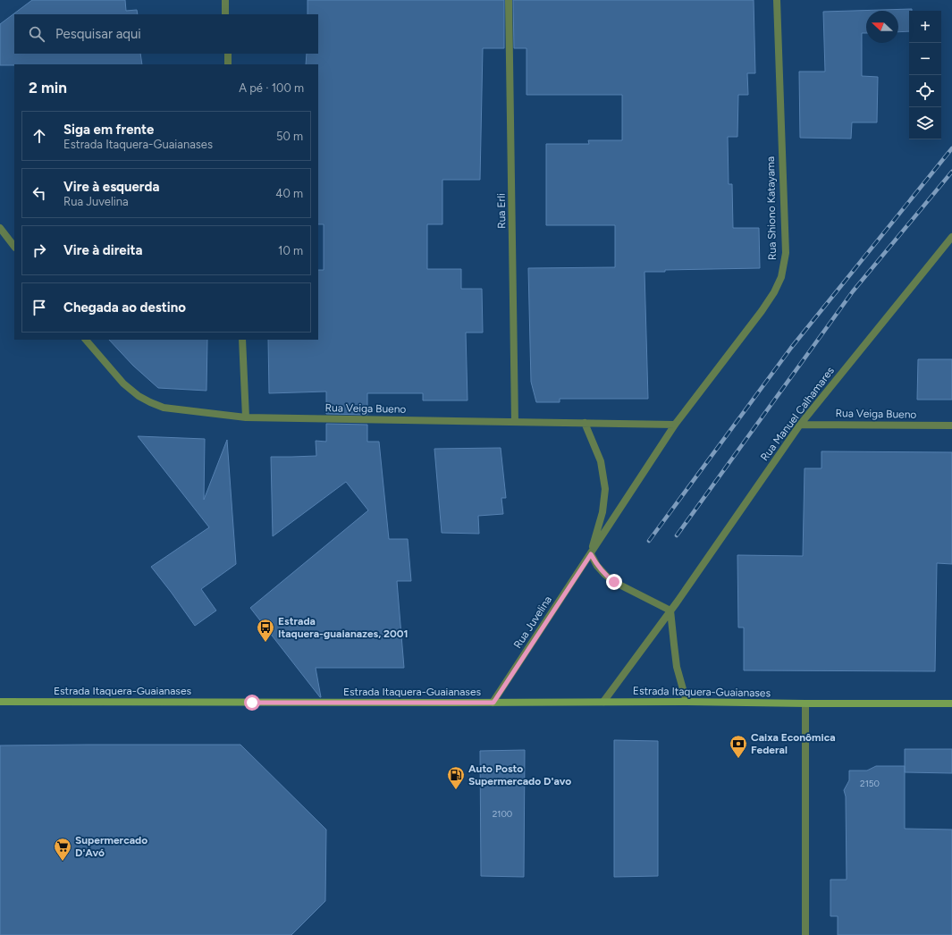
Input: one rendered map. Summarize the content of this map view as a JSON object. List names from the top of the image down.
{
  "streets": {
    "main road": ["Estrada Itaquera-Guaianases"],
    "street": [
      "Rua Shiono Katayama",
      "Rua Erli",
      "Rua Veiga Bueno",
      "Rua Manuel Calhamares",
      "Rua Juvelina"
    ]
  },
  "crossings": [
    ["Rua Shiono Katayama", "Rua Veiga Bueno"],
    ["Rua Shiono Katayama", "Rua Juvelina"],
    ["Rua Erli", "Rua Veiga Bueno"],
    ["Rua Veiga Bueno", "Rua Manuel Calhamares"],
    ["Rua Veiga Bueno", "Rua Juvelina"],
    ["Rua Manuel Calhamares", "Estrada Itaquera-Guaianases"],
    ["Rua Juvelina", "Estrada Itaquera-Guaianases"]
  ],
  "places": {
    "bus stop": ["Estrada Itaquera-guaianazes, 2001"],
    "bank": ["Caixa Econômica Federal"],
    "fuel station": ["Auto Posto Supermercado D'avo"],
    "supermarket": ["Supermercado D'Avó"]
  },
  "house_numbers": ["2150", "2100"],
  "north": "left",
  "page": {
    "map_buttons": ["+", "−"],
    "search": "Pesquisar aqui",
    "heading": ["2 min", "A pé · 100 m"],
    "list": [
      ["Siga em frente", "Estrada Itaquera-Guaianases", "50 m"],
      ["Vire à esquerda", "Rua Juvelina", "40 m"],
      ["Vire à direita", "10 m"],
      "Chegada ao destino"
    ]
  }
}
